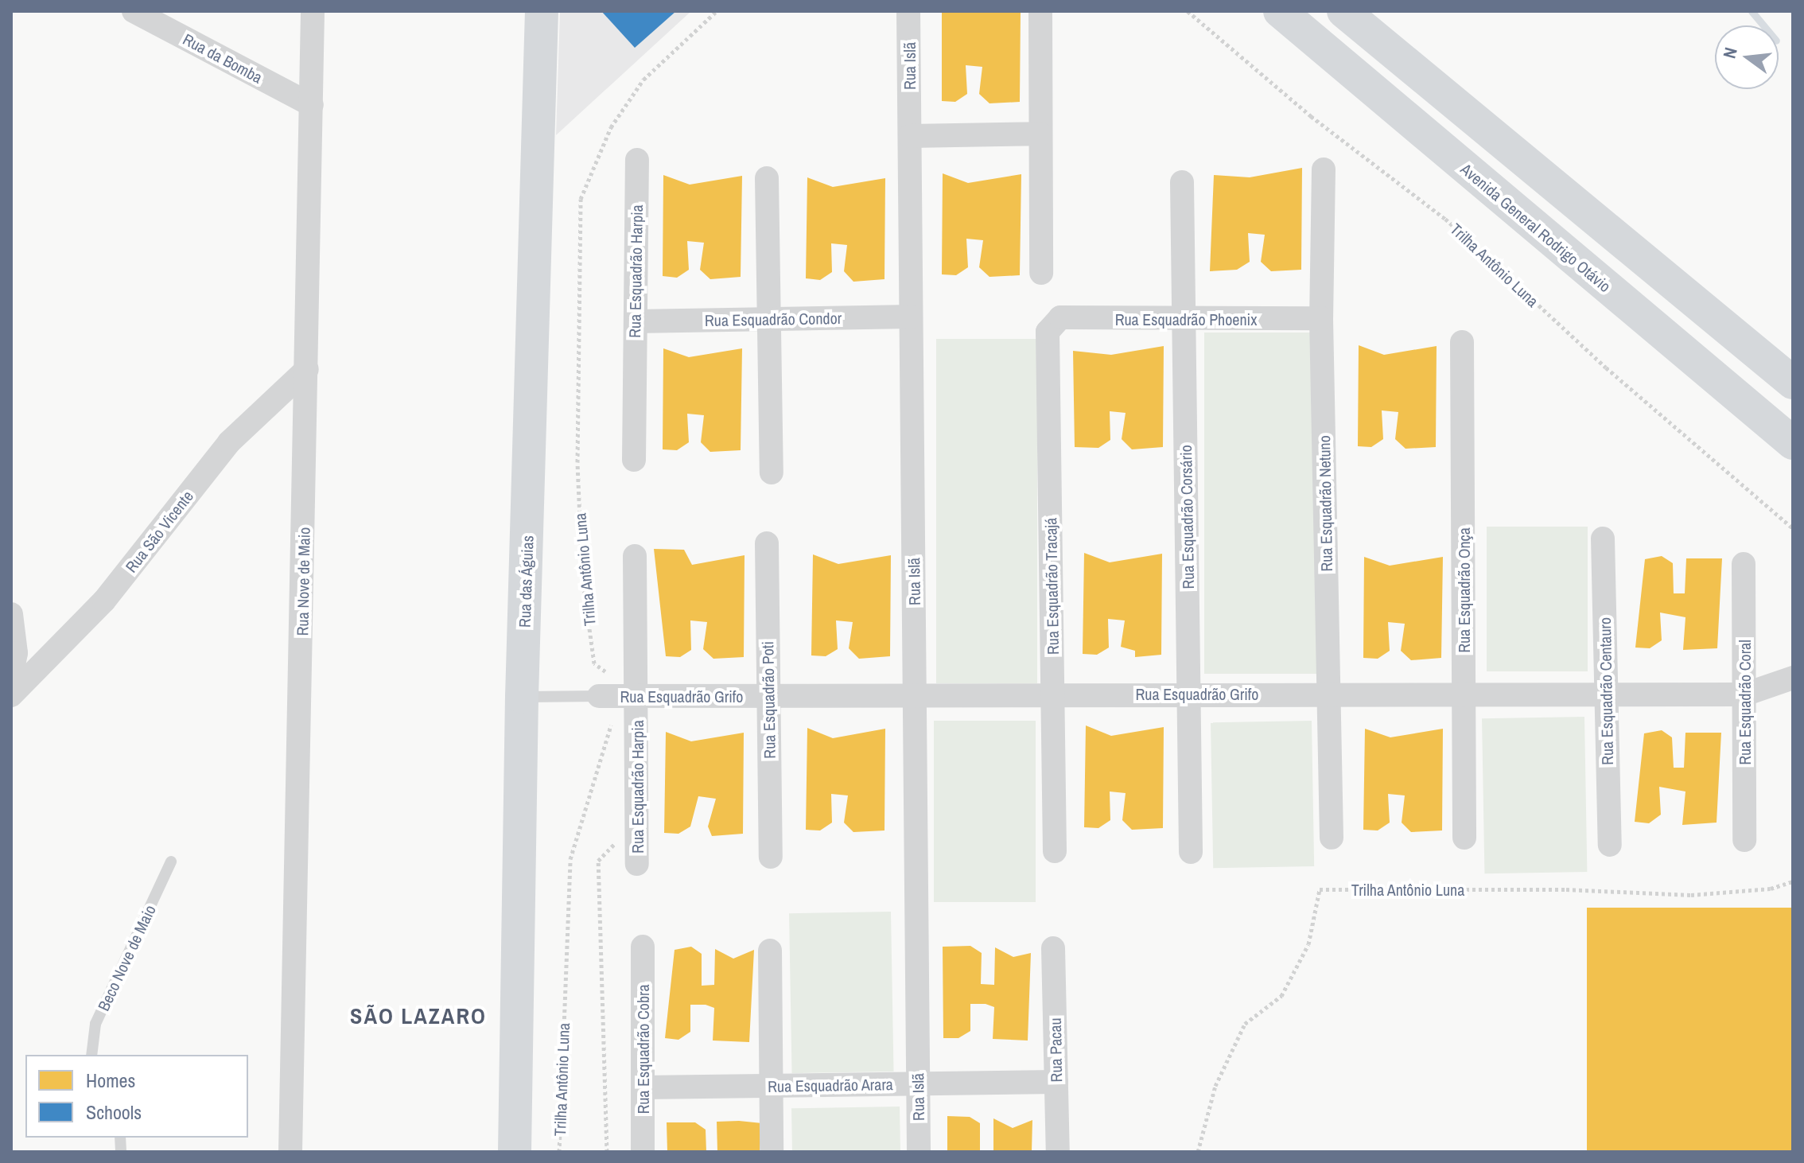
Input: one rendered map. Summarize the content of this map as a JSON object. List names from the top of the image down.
{
  "streets": {
    "street": [
      "Rua da Bomba",
      "Rua Islã",
      "Avenida General Rodrigo Otávio",
      "Rua Esquadrão Harpia",
      "Rua Esquadrão Condor",
      "Rua Esquadrão Phoenix",
      "Rua Esquadrão Netuno",
      "Rua Esquadrão Corsário",
      "Rua São Vicente",
      "Rua Nove de Maio",
      "Rua das Águias",
      "Rua Esquadrão Tracajá",
      "Rua Esquadrão Onça",
      "Rua Esquadrão Centauro",
      "Rua Esquadrão Grifo",
      "Rua Esquadrão Poti",
      "Rua Esquadrão Coral",
      "Rua Esquadrão Cobra",
      "Rua Pacau",
      "Rua Esquadrão Arara"
    ],
    "lane": ["Beco Nove de Maio"],
    "path": ["Trilha Antônio Luna"]
  },
  "crossings": [
    ["Rua da Bomba", "Rua Nove de Maio"],
    ["Rua Islã", "Rua Esquadrão Condor"],
    ["Rua Islã", "Rua Esquadrão Grifo"],
    ["Rua Islã", "Rua Esquadrão Arara"],
    ["Trilha Antônio Luna", "Rua Esquadrão Harpia"],
    ["Trilha Antônio Luna", "Rua Esquadrão Grifo"],
    ["Rua Esquadrão Harpia", "Rua Esquadrão Condor"],
    ["Rua Esquadrão Harpia", "Rua Esquadrão Grifo"],
    ["Rua Esquadrão Phoenix", "Rua Esquadrão Netuno"],
    ["Rua Esquadrão Phoenix", "Rua Esquadrão Corsário"],
    ["Rua Esquadrão Phoenix", "Rua Esquadrão Tracajá"],
    ["Rua Esquadrão Netuno", "Rua Esquadrão Grifo"],
    ["Rua Esquadrão Corsário", "Rua Esquadrão Grifo"],
    ["Rua São Vicente", "Rua Nove de Maio"],
    ["Rua Esquadrão Tracajá", "Rua Esquadrão Grifo"],
    ["Rua Esquadrão Onça", "Rua Esquadrão Grifo"],
    ["Rua Esquadrão Centauro", "Rua Esquadrão Grifo"],
    ["Rua Esquadrão Grifo", "Rua Esquadrão Poti"],
    ["Rua Esquadrão Grifo", "Rua Esquadrão Coral"],
    ["Rua Esquadrão Cobra", "Rua Esquadrão Arara"],
    ["Rua Pacau", "Rua Esquadrão Arara"]
  ],
  "districts": ["SÃO LAZARO"],
  "legend": ["Homes", "Schools"],
  "north": "left"
}
